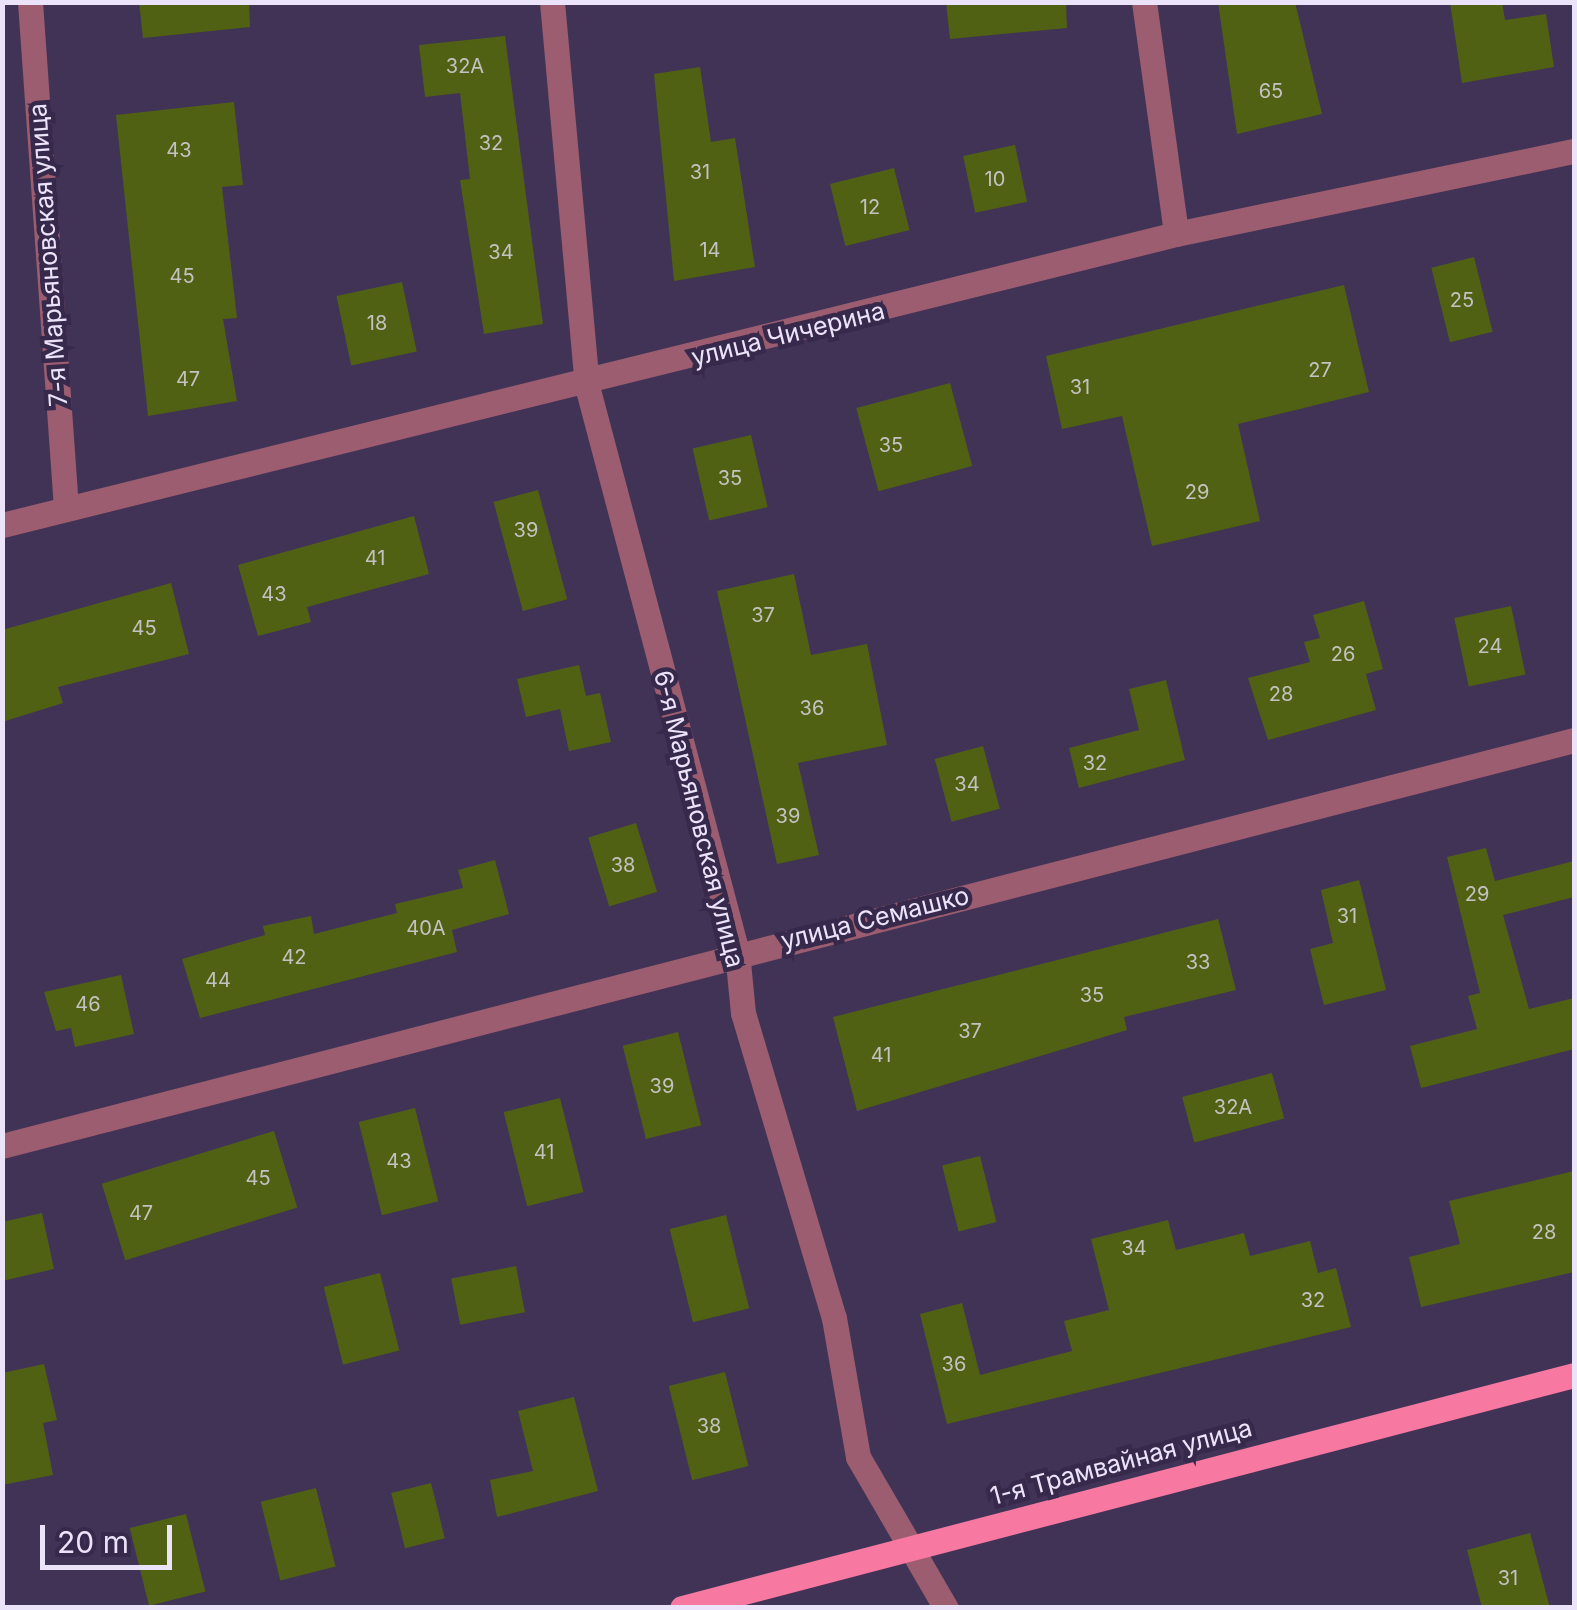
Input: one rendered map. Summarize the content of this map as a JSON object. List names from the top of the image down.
{
  "streets": {
    "main road": ["1-я Трамвайная улица"],
    "street": [
      "7-я Марьяновская улица",
      "улица Чичерина",
      "6-я Марьяновская улица",
      "улица Семашко"
    ]
  },
  "crossings": [
    ["7-я Марьяновская улица", "улица Чичерина"],
    ["улица Чичерина", "6-я Марьяновская улица"],
    ["6-я Марьяновская улица", "улица Семашко"],
    ["6-я Марьяновская улица", "1-я Трамвайная улица"]
  ],
  "house_numbers": [
    "32А",
    "65",
    "32",
    "43",
    "31",
    "10",
    "12",
    "14",
    "34",
    "45",
    "25",
    "18",
    "27",
    "47",
    "31",
    "35",
    "35",
    "29",
    "39",
    "41",
    "43",
    "37",
    "45",
    "24",
    "26",
    "28",
    "36",
    "32",
    "34",
    "39",
    "38",
    "29",
    "31",
    "40А",
    "42",
    "33",
    "44",
    "35",
    "46",
    "37",
    "41",
    "39",
    "32А",
    "41",
    "43",
    "45",
    "47",
    "28",
    "34",
    "32",
    "36",
    "38",
    "31"
  ],
  "scale_bar": "20 m"
}
